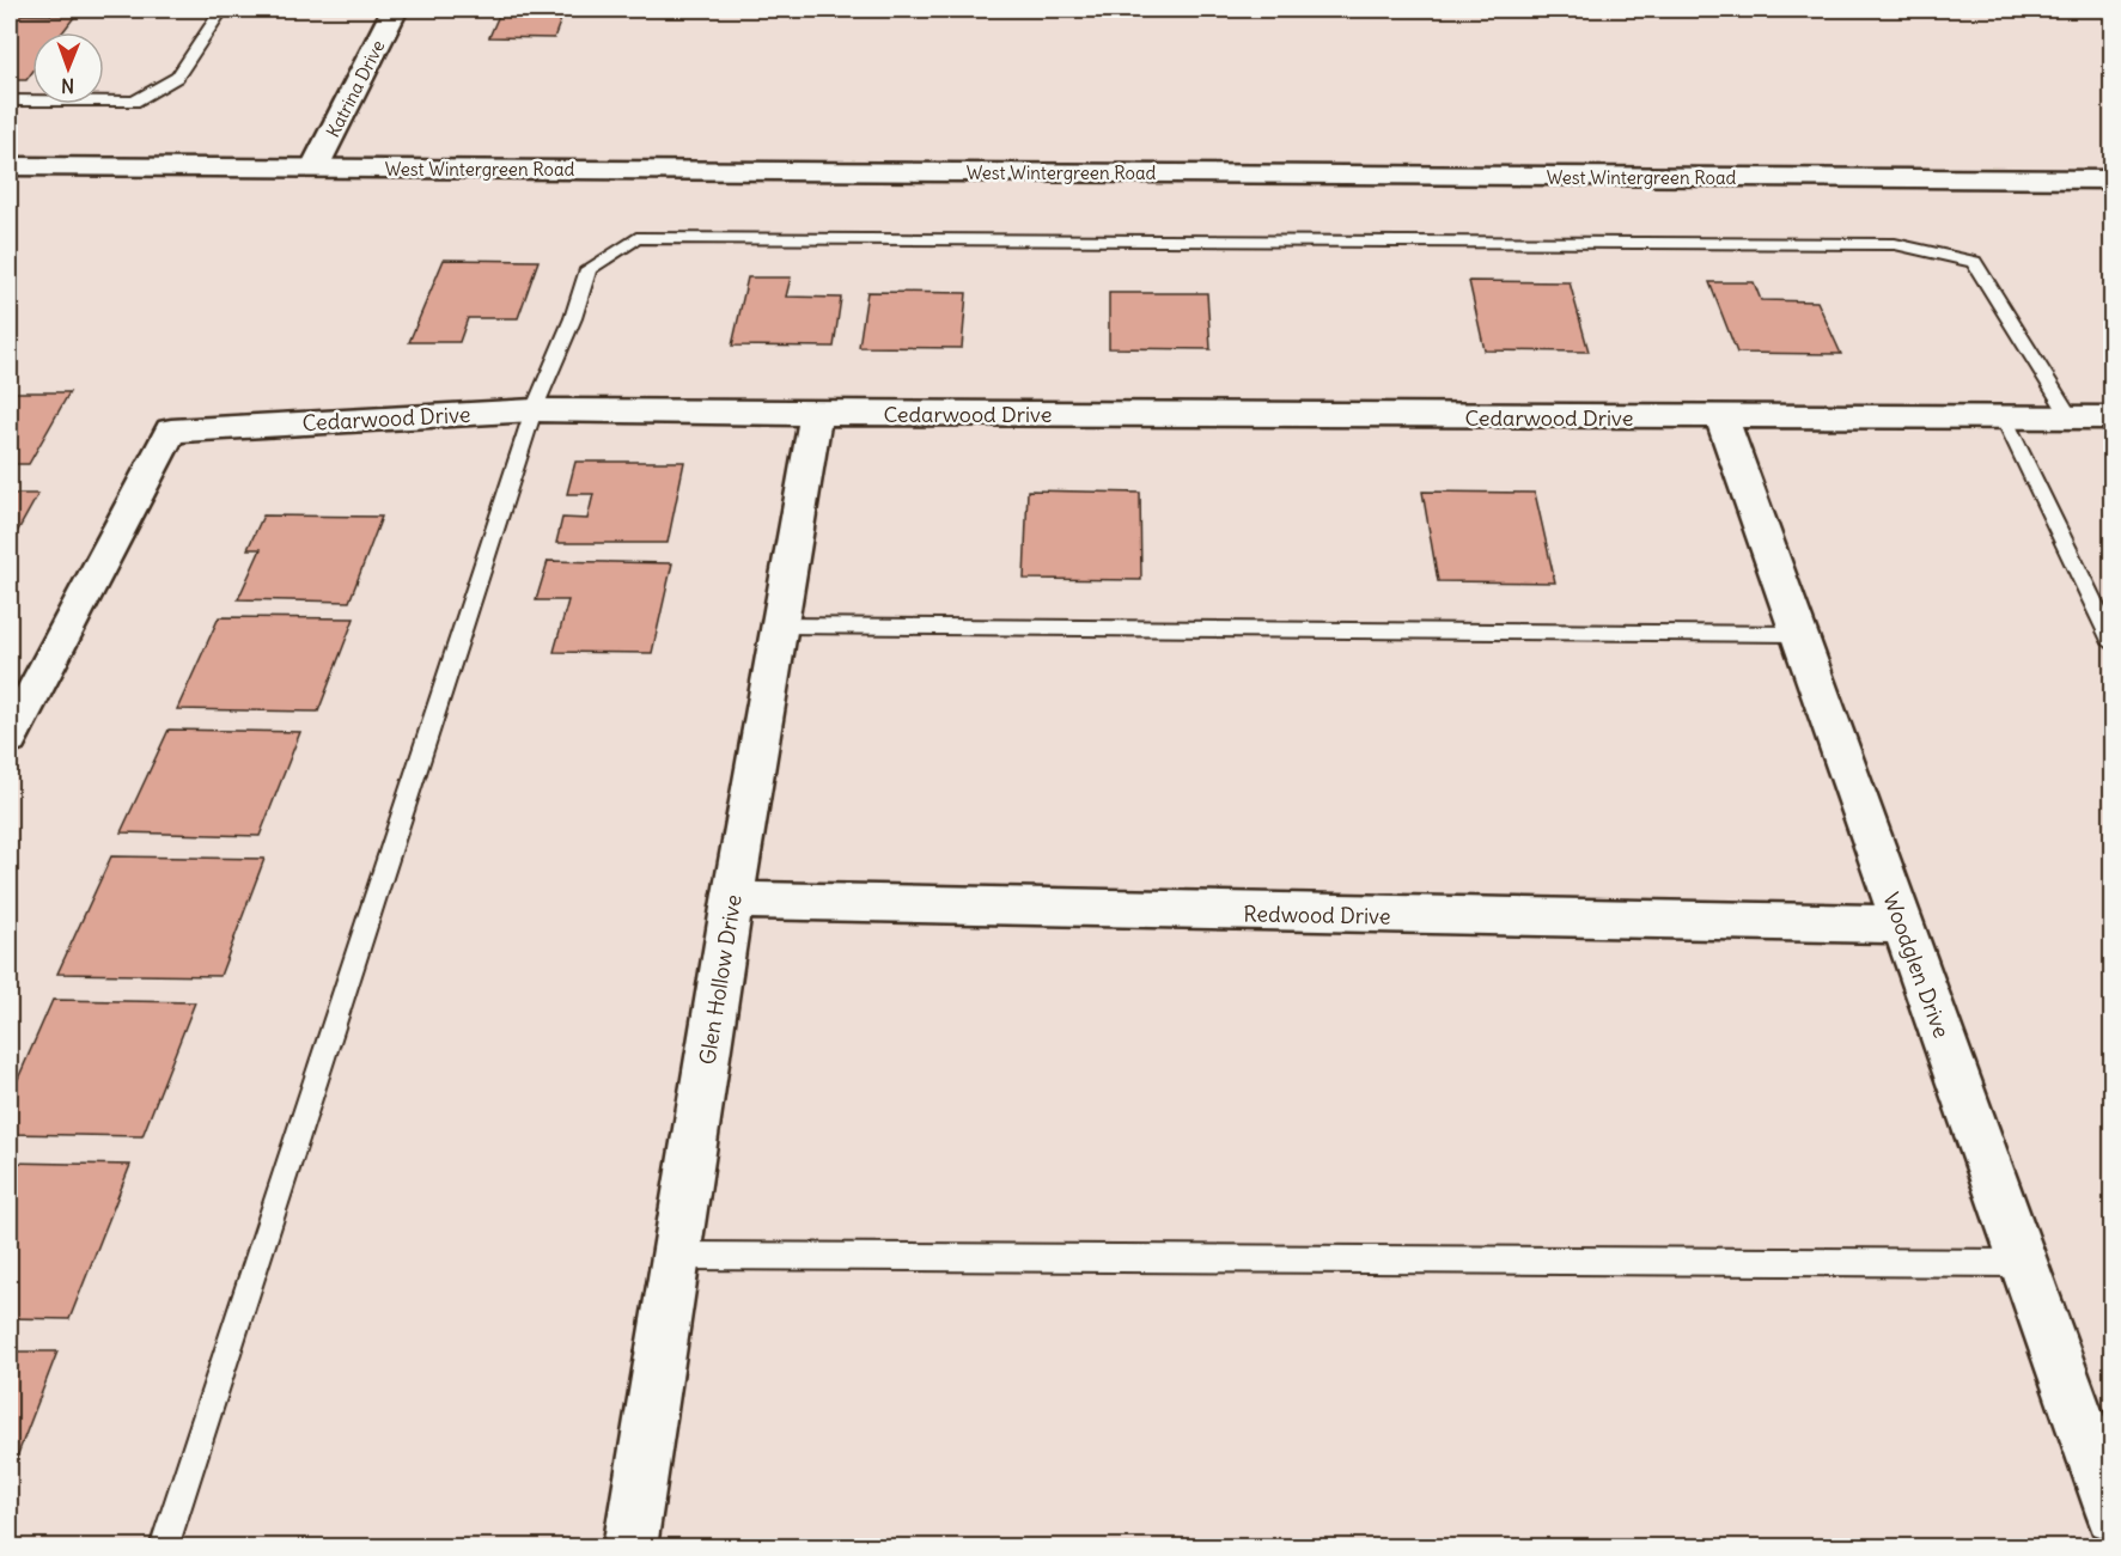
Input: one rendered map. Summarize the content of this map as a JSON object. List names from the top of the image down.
{
  "streets": {
    "street": [
      "Katrina Drive",
      "West Wintergreen Road",
      "Cedarwood Drive",
      "Redwood Drive",
      "Woodglen Drive",
      "Glen Hollow Drive"
    ]
  },
  "crossings": [
    ["Katrina Drive", "West Wintergreen Road"],
    ["Cedarwood Drive", "Woodglen Drive"],
    ["Cedarwood Drive", "Glen Hollow Drive"],
    ["Redwood Drive", "Woodglen Drive"],
    ["Redwood Drive", "Glen Hollow Drive"]
  ],
  "north": "bottom"
}
